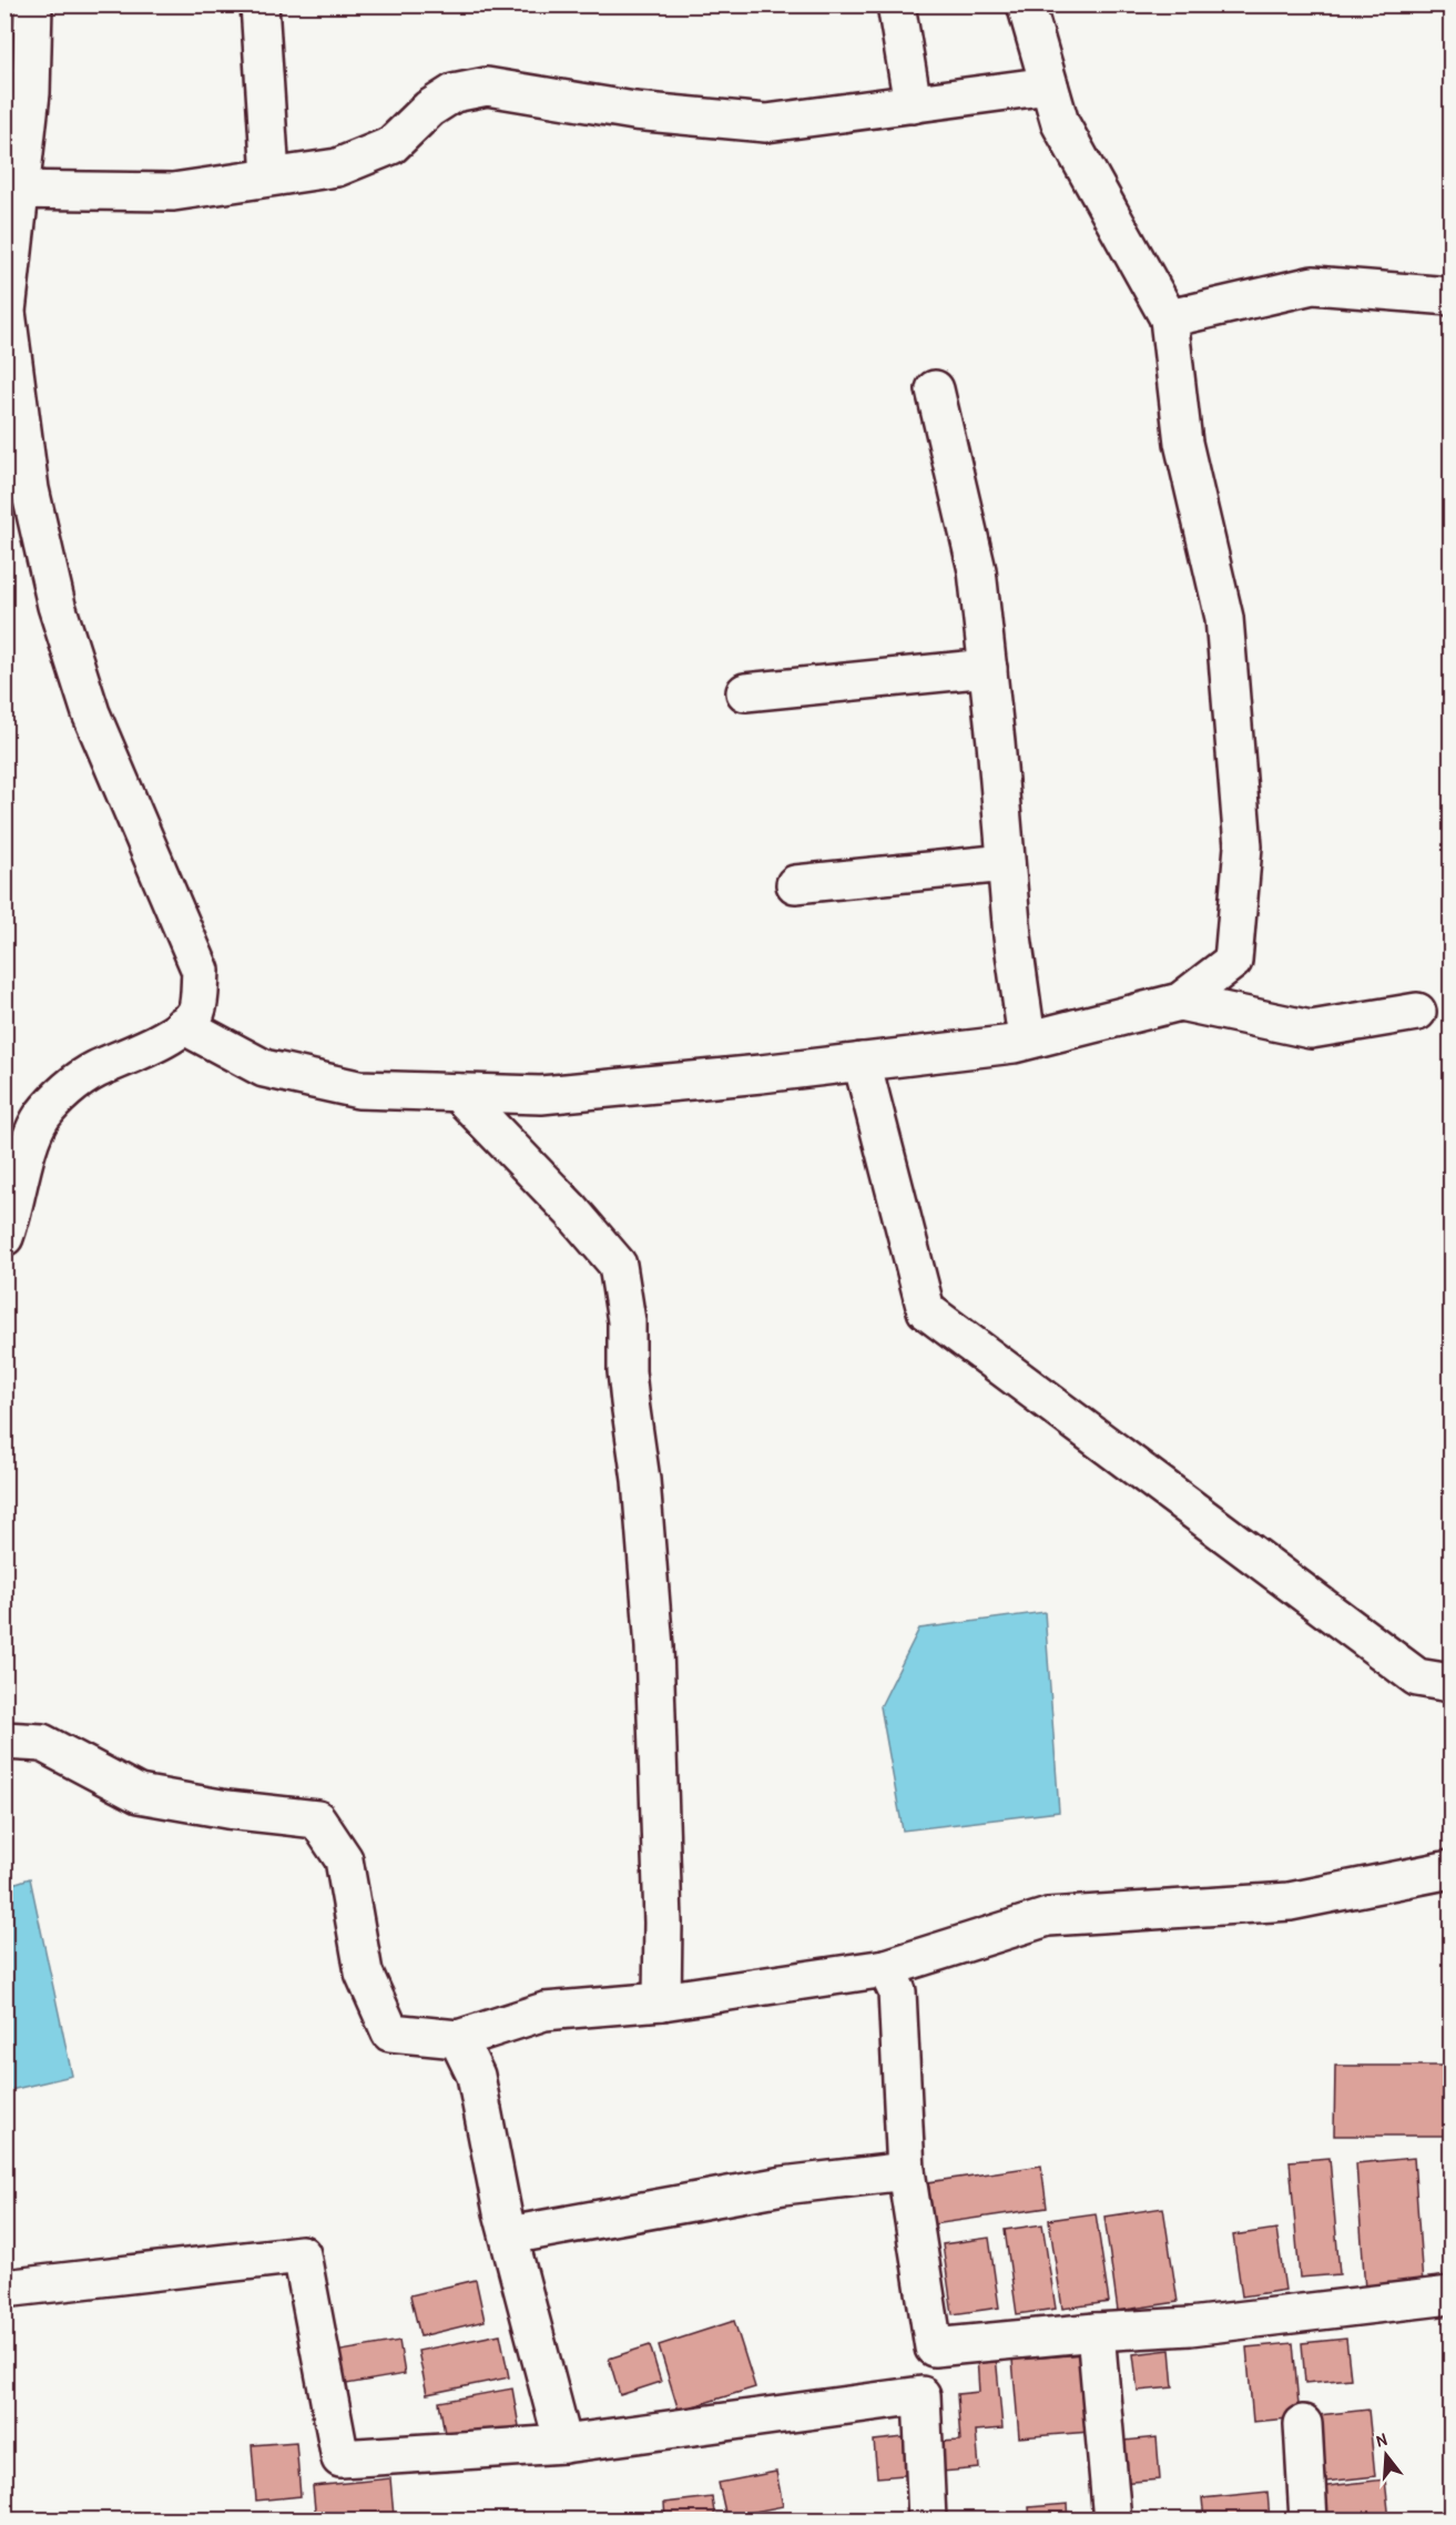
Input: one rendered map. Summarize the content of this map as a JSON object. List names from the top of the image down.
{
  "north": "top"
}
